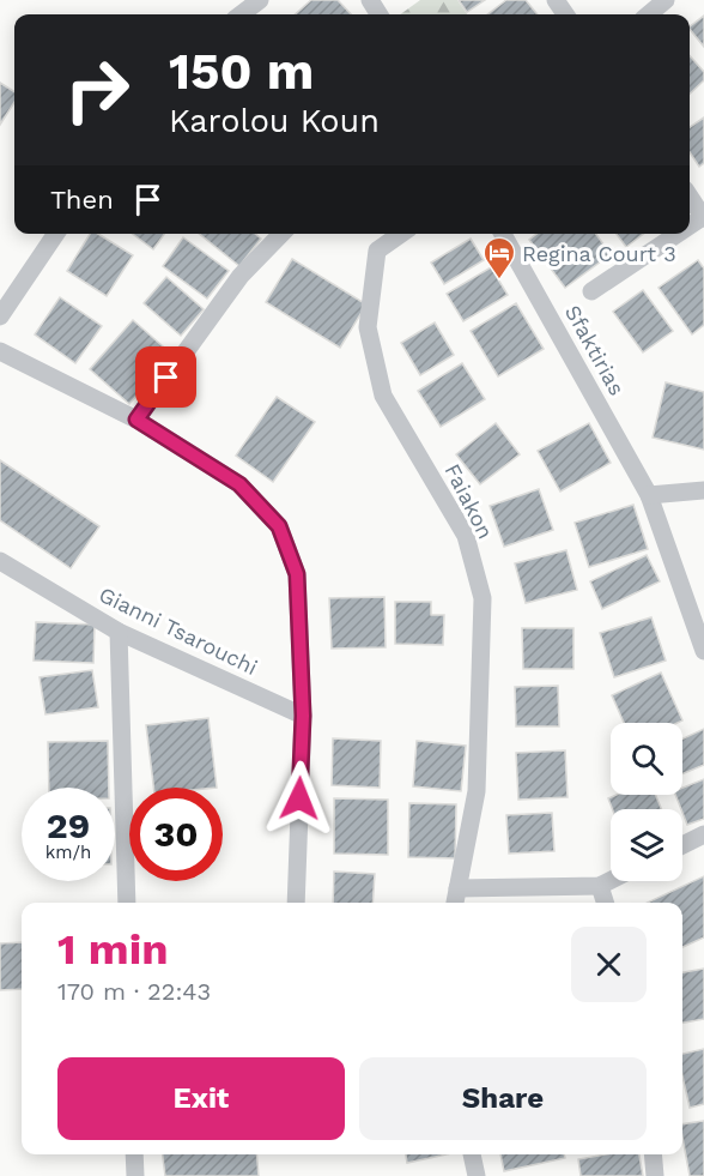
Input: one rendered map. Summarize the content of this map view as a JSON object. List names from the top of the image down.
{
  "streets": {
    "street": ["Sfaktirias", "Faiakon", "Gianni Tsarouchi"]
  },
  "places": {
    "hotel": ["Regina Court 3"]
  },
  "page": {
    "turn": ["150 m", "Karolou Koun"],
    "then": "Then",
    "speed": "29 km/h",
    "limit": "30",
    "heading": ["1 min", "170 m · 22:43"],
    "buttons": ["Exit", "Share"]
  }
}
